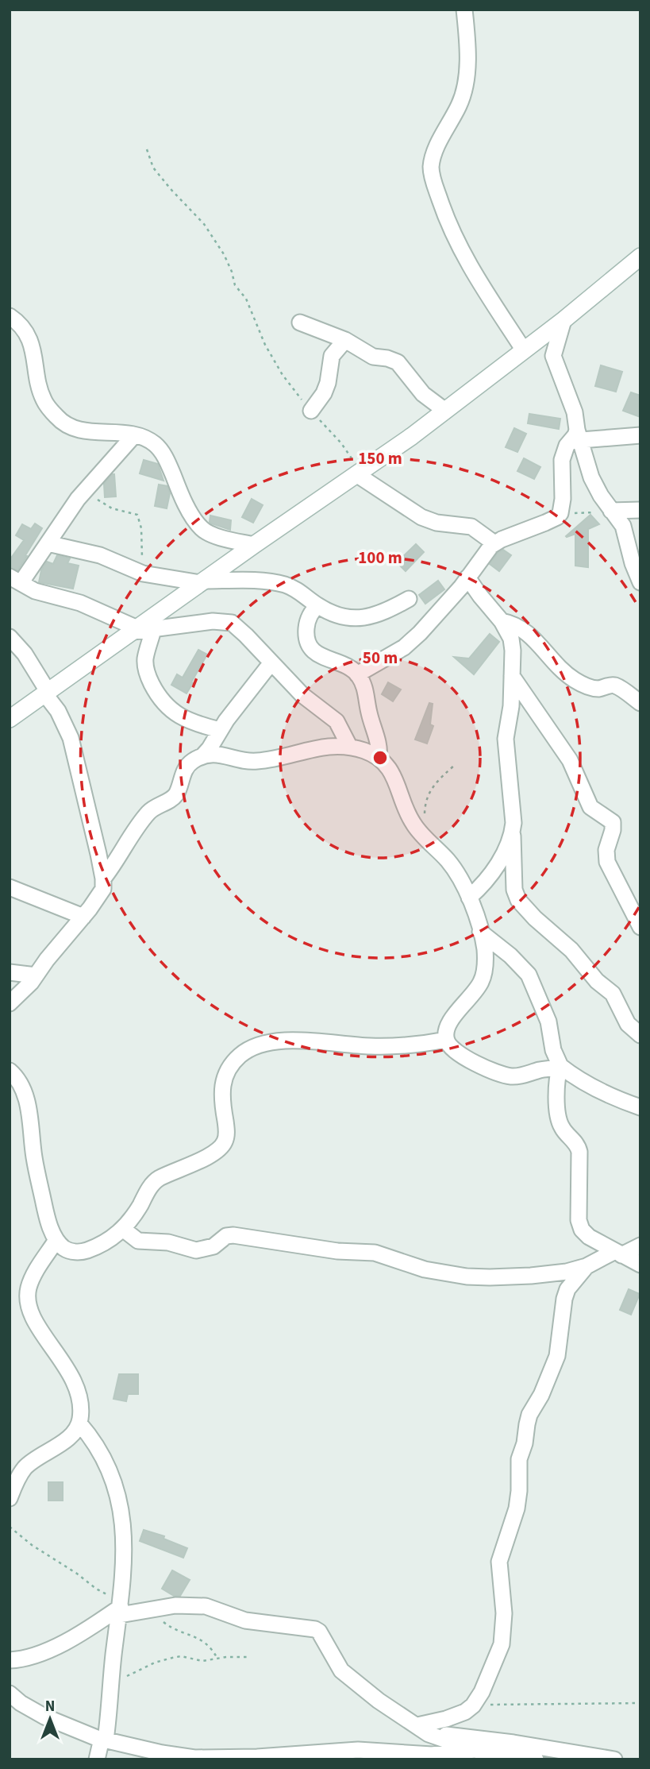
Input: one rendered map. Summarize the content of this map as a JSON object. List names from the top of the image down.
{
  "north": "top",
  "rings": ["150 m", "100 m", "50 m"]
}
